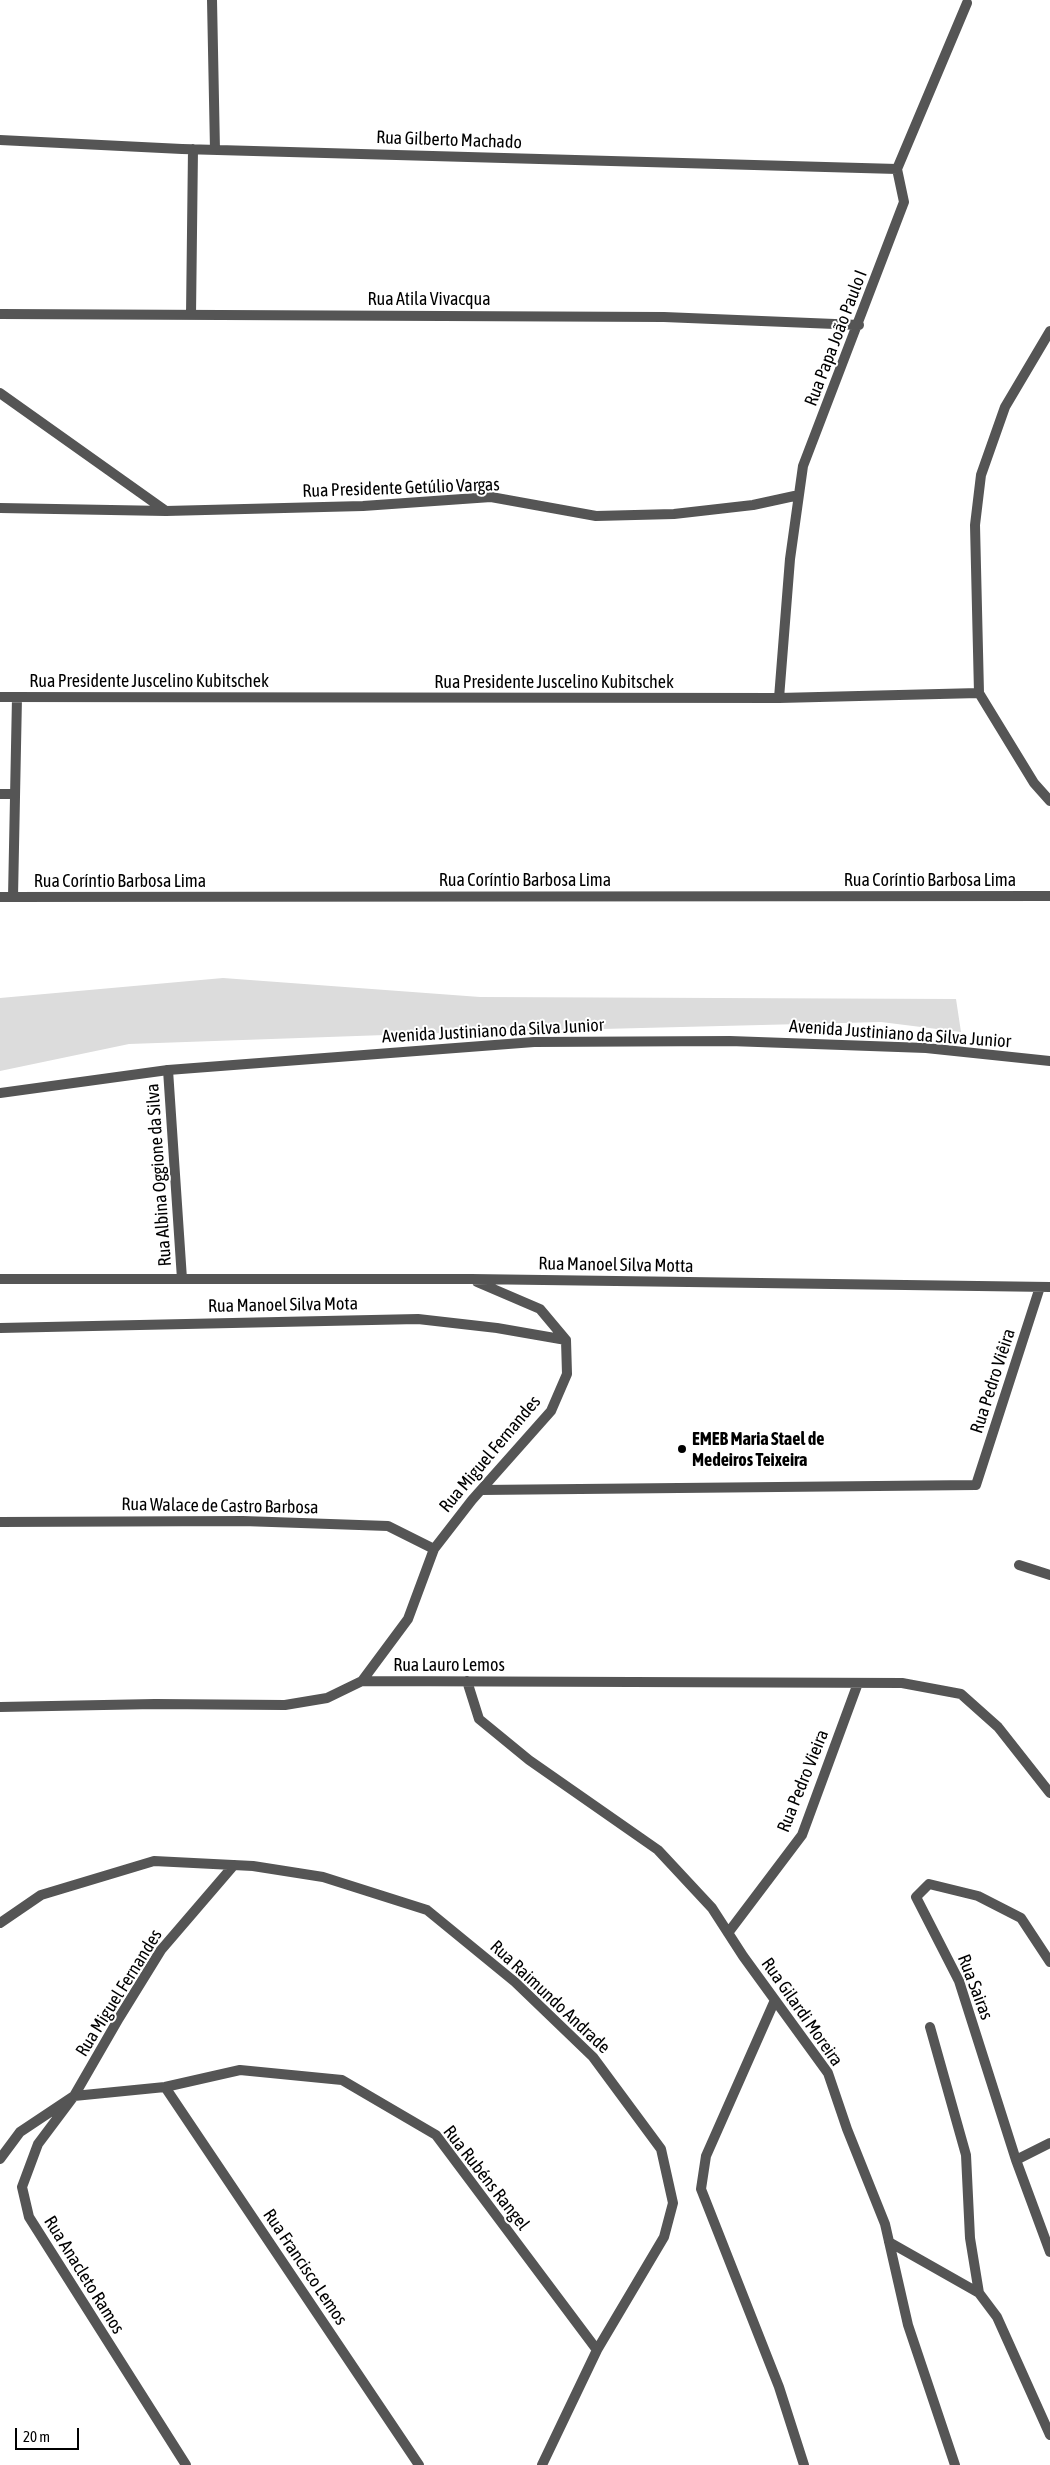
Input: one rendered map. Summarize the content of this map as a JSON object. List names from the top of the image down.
{
  "streets": {
    "street": [
      "Rua Gilberto Machado",
      "Rua Atila Vivacqua",
      "Rua Papa João Paulo I",
      "Rua Presidente Getúlio Vargas",
      "Rua Presidente Juscelino Kubitschek",
      "Rua Coríntio Barbosa Lima",
      "Avenida Justiniano da Silva Junior",
      "Rua Albina Oggione da Silva",
      "Rua Manoel Silva Motta",
      "Rua Manoel Silva Mota",
      "Rua Pedro Viêira",
      "Rua Miguel Fernandes",
      "Rua Walace de Castro Barbosa",
      "Rua Lauro Lemos",
      "Rua Pedro Vieira",
      "Rua Sairas",
      "Rua Raimundo Andrade",
      "Rua Gilardi Moreira",
      "Rua Rubéns Rangel",
      "Rua Francisco Lemos",
      "Rua Anacleto Ramos"
    ]
  },
  "crossings": [
    ["Rua Gilberto Machado", "Rua Papa João Paulo I"],
    ["Rua Atila Vivacqua", "Rua Papa João Paulo I"],
    ["Rua Papa João Paulo I", "Rua Presidente Getúlio Vargas"],
    ["Rua Papa João Paulo I", "Rua Presidente Juscelino Kubitschek"],
    ["Avenida Justiniano da Silva Junior", "Rua Albina Oggione da Silva"],
    ["Rua Albina Oggione da Silva", "Rua Manoel Silva Motta"],
    ["Rua Manoel Silva Motta", "Rua Pedro Viêira"],
    ["Rua Manoel Silva Mota", "Rua Miguel Fernandes"],
    ["Rua Pedro Viêira", "Rua Miguel Fernandes"],
    ["Rua Miguel Fernandes", "Rua Walace de Castro Barbosa"],
    ["Rua Miguel Fernandes", "Rua Lauro Lemos"],
    ["Rua Miguel Fernandes", "Rua Raimundo Andrade"],
    ["Rua Miguel Fernandes", "Rua Rubéns Rangel"],
    ["Rua Miguel Fernandes", "Rua Anacleto Ramos"],
    ["Rua Lauro Lemos", "Rua Pedro Vieira"],
    ["Rua Lauro Lemos", "Rua Gilardi Moreira"],
    ["Rua Pedro Vieira", "Rua Gilardi Moreira"],
    ["Rua Raimundo Andrade", "Rua Rubéns Rangel"],
    ["Rua Rubéns Rangel", "Rua Francisco Lemos"],
    ["Rua Rubéns Rangel", "Rua Anacleto Ramos"]
  ],
  "places": ["EMEB Maria Stael de Medeiros Teixeira"],
  "scale_bar": "20 m"
}
